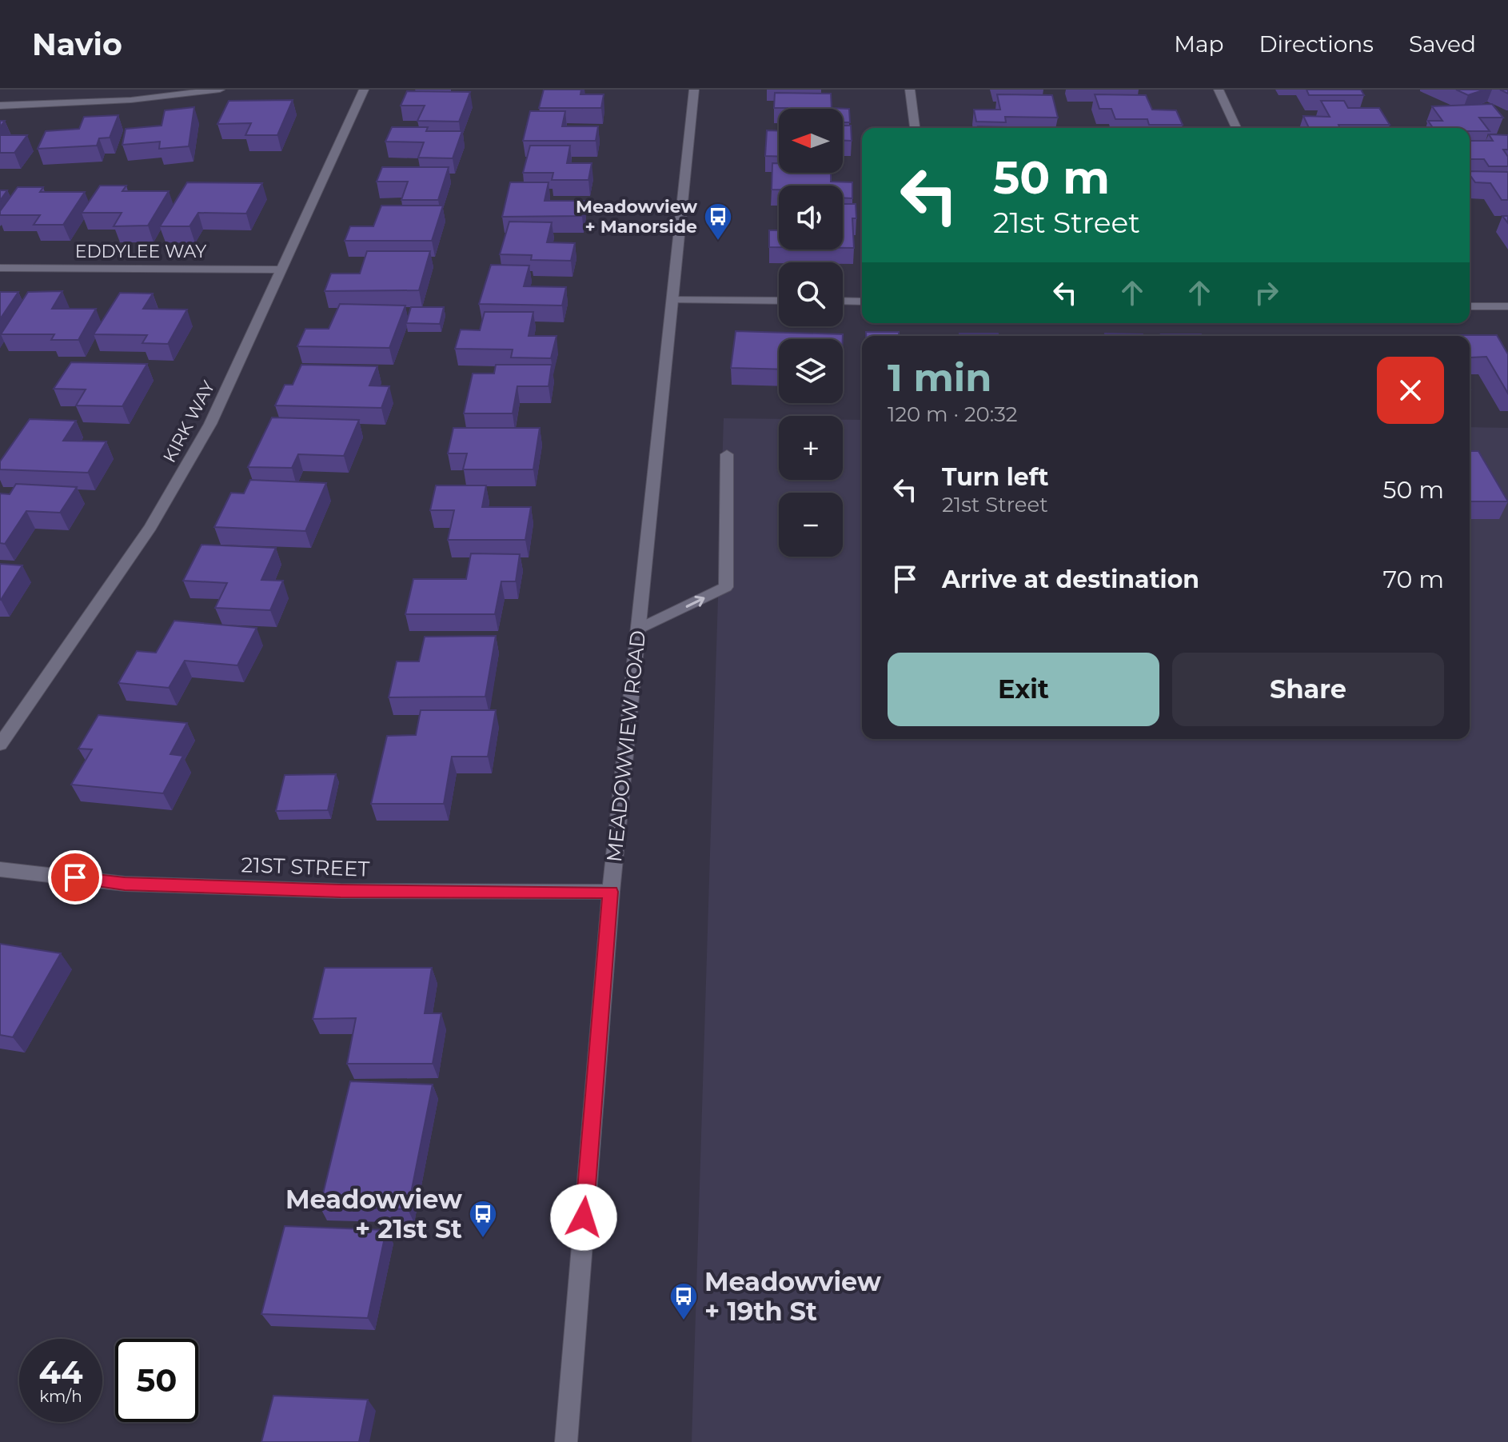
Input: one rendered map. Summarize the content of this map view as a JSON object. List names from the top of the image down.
{
  "streets": {
    "street": [
      "EDDYLEE WAY",
      "KIRK WAY",
      "MEADOWVIEW ROAD",
      "21ST STREET"
    ]
  },
  "crossings": [
    ["EDDYLEE WAY", "KIRK WAY"],
    ["MEADOWVIEW ROAD", "21ST STREET"]
  ],
  "places": {
    "bus stop": ["Meadowview + Manorside", "Meadowview + 21st St", "Meadowview + 19th St"]
  },
  "north": "left",
  "page": {
    "header": "Navio",
    "nav": ["Map", "Directions", "Saved"],
    "map_buttons": ["+", "−"],
    "turn": ["50 m", "21st Street"],
    "heading": ["1 min", "120 m · 20:32"],
    "list": [
      {
        "name": "Turn left",
        "note": "21st Street",
        "value": "50 m"
      },
      {
        "name": "Arrive at destination",
        "value": "70 m"
      }
    ],
    "buttons": ["Exit", "Share"],
    "speed": "44 km/h",
    "limit": "50"
  }
}
